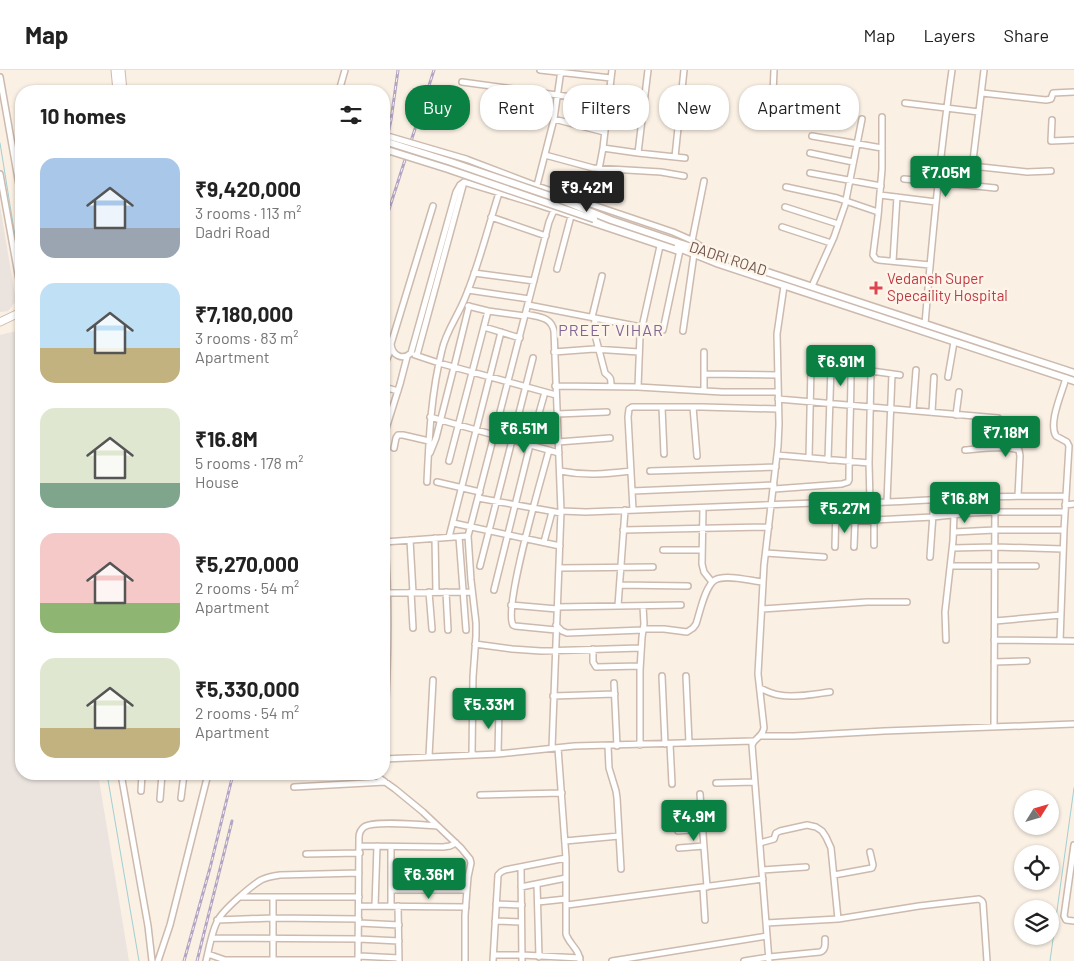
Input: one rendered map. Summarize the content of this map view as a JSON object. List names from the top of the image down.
{
  "streets": {
    "street": ["DADRI ROAD"]
  },
  "districts": ["PREET VIHAR"],
  "places": {
    "health": ["Vedansh Super Specaility Hospital"]
  },
  "north": "top right",
  "page": {
    "header": "Map",
    "nav": ["Map", "Layers", "Share"],
    "chip": [
      "Buy",
      "Rent",
      "Filters",
      "New",
      "Apartment"
    ],
    "heading": "10 homes",
    "list": [
      {
        "name": "₹9,420,000",
        "note": "3 rooms · 113 m² · Dadri Road"
      },
      {
        "name": "₹7,180,000",
        "note": "3 rooms · 83 m² · Apartment"
      },
      {
        "name": "₹16.8M",
        "note": "5 rooms · 178 m² · House"
      },
      {
        "name": "₹5,270,000",
        "note": "2 rooms · 54 m² · Apartment"
      },
      {
        "name": "₹5,330,000",
        "note": "2 rooms · 54 m² · Apartment"
      }
    ],
    "price": [
      "₹7.05M",
      "₹9.42M",
      "₹6.91M",
      "₹6.51M",
      "₹7.18M",
      "₹16.8M",
      "₹5.27M",
      "₹5.33M",
      "₹4.9M",
      "₹6.36M"
    ]
  }
}
